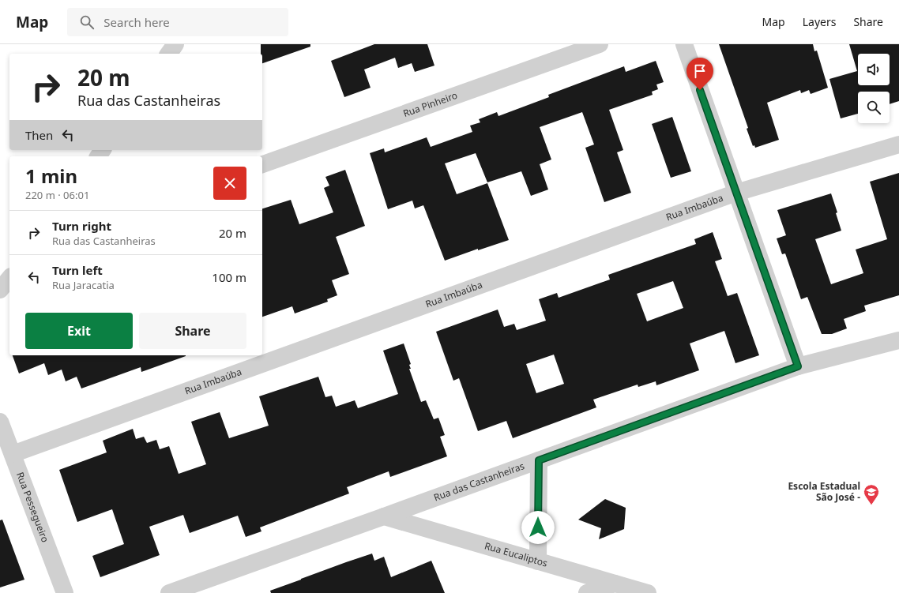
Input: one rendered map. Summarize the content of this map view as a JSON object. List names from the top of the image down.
{
  "streets": {
    "street": [
      "Rua Pinheiro",
      "Rua Imbaúba",
      "Rua das Castanheiras",
      "Rua Pessegueiro",
      "Rua Eucaliptos"
    ]
  },
  "crossings": [
    ["Rua Imbaúba", "Rua Pessegueiro"],
    ["Rua das Castanheiras", "Rua Eucaliptos"]
  ],
  "places": {
    "school or university": ["Escola Estadual São José -"]
  },
  "page": {
    "header": "Map",
    "search": "Search here",
    "nav": ["Map", "Layers", "Share"],
    "turn": ["20 m", "Rua das Castanheiras"],
    "then": "Then",
    "heading": ["1 min", "220 m · 06:01"],
    "list": [
      {
        "name": "Turn right",
        "note": "Rua das Castanheiras",
        "value": "20 m"
      },
      {
        "name": "Turn left",
        "note": "Rua Jaracatia",
        "value": "100 m"
      }
    ],
    "buttons": ["Exit", "Share"]
  }
}
